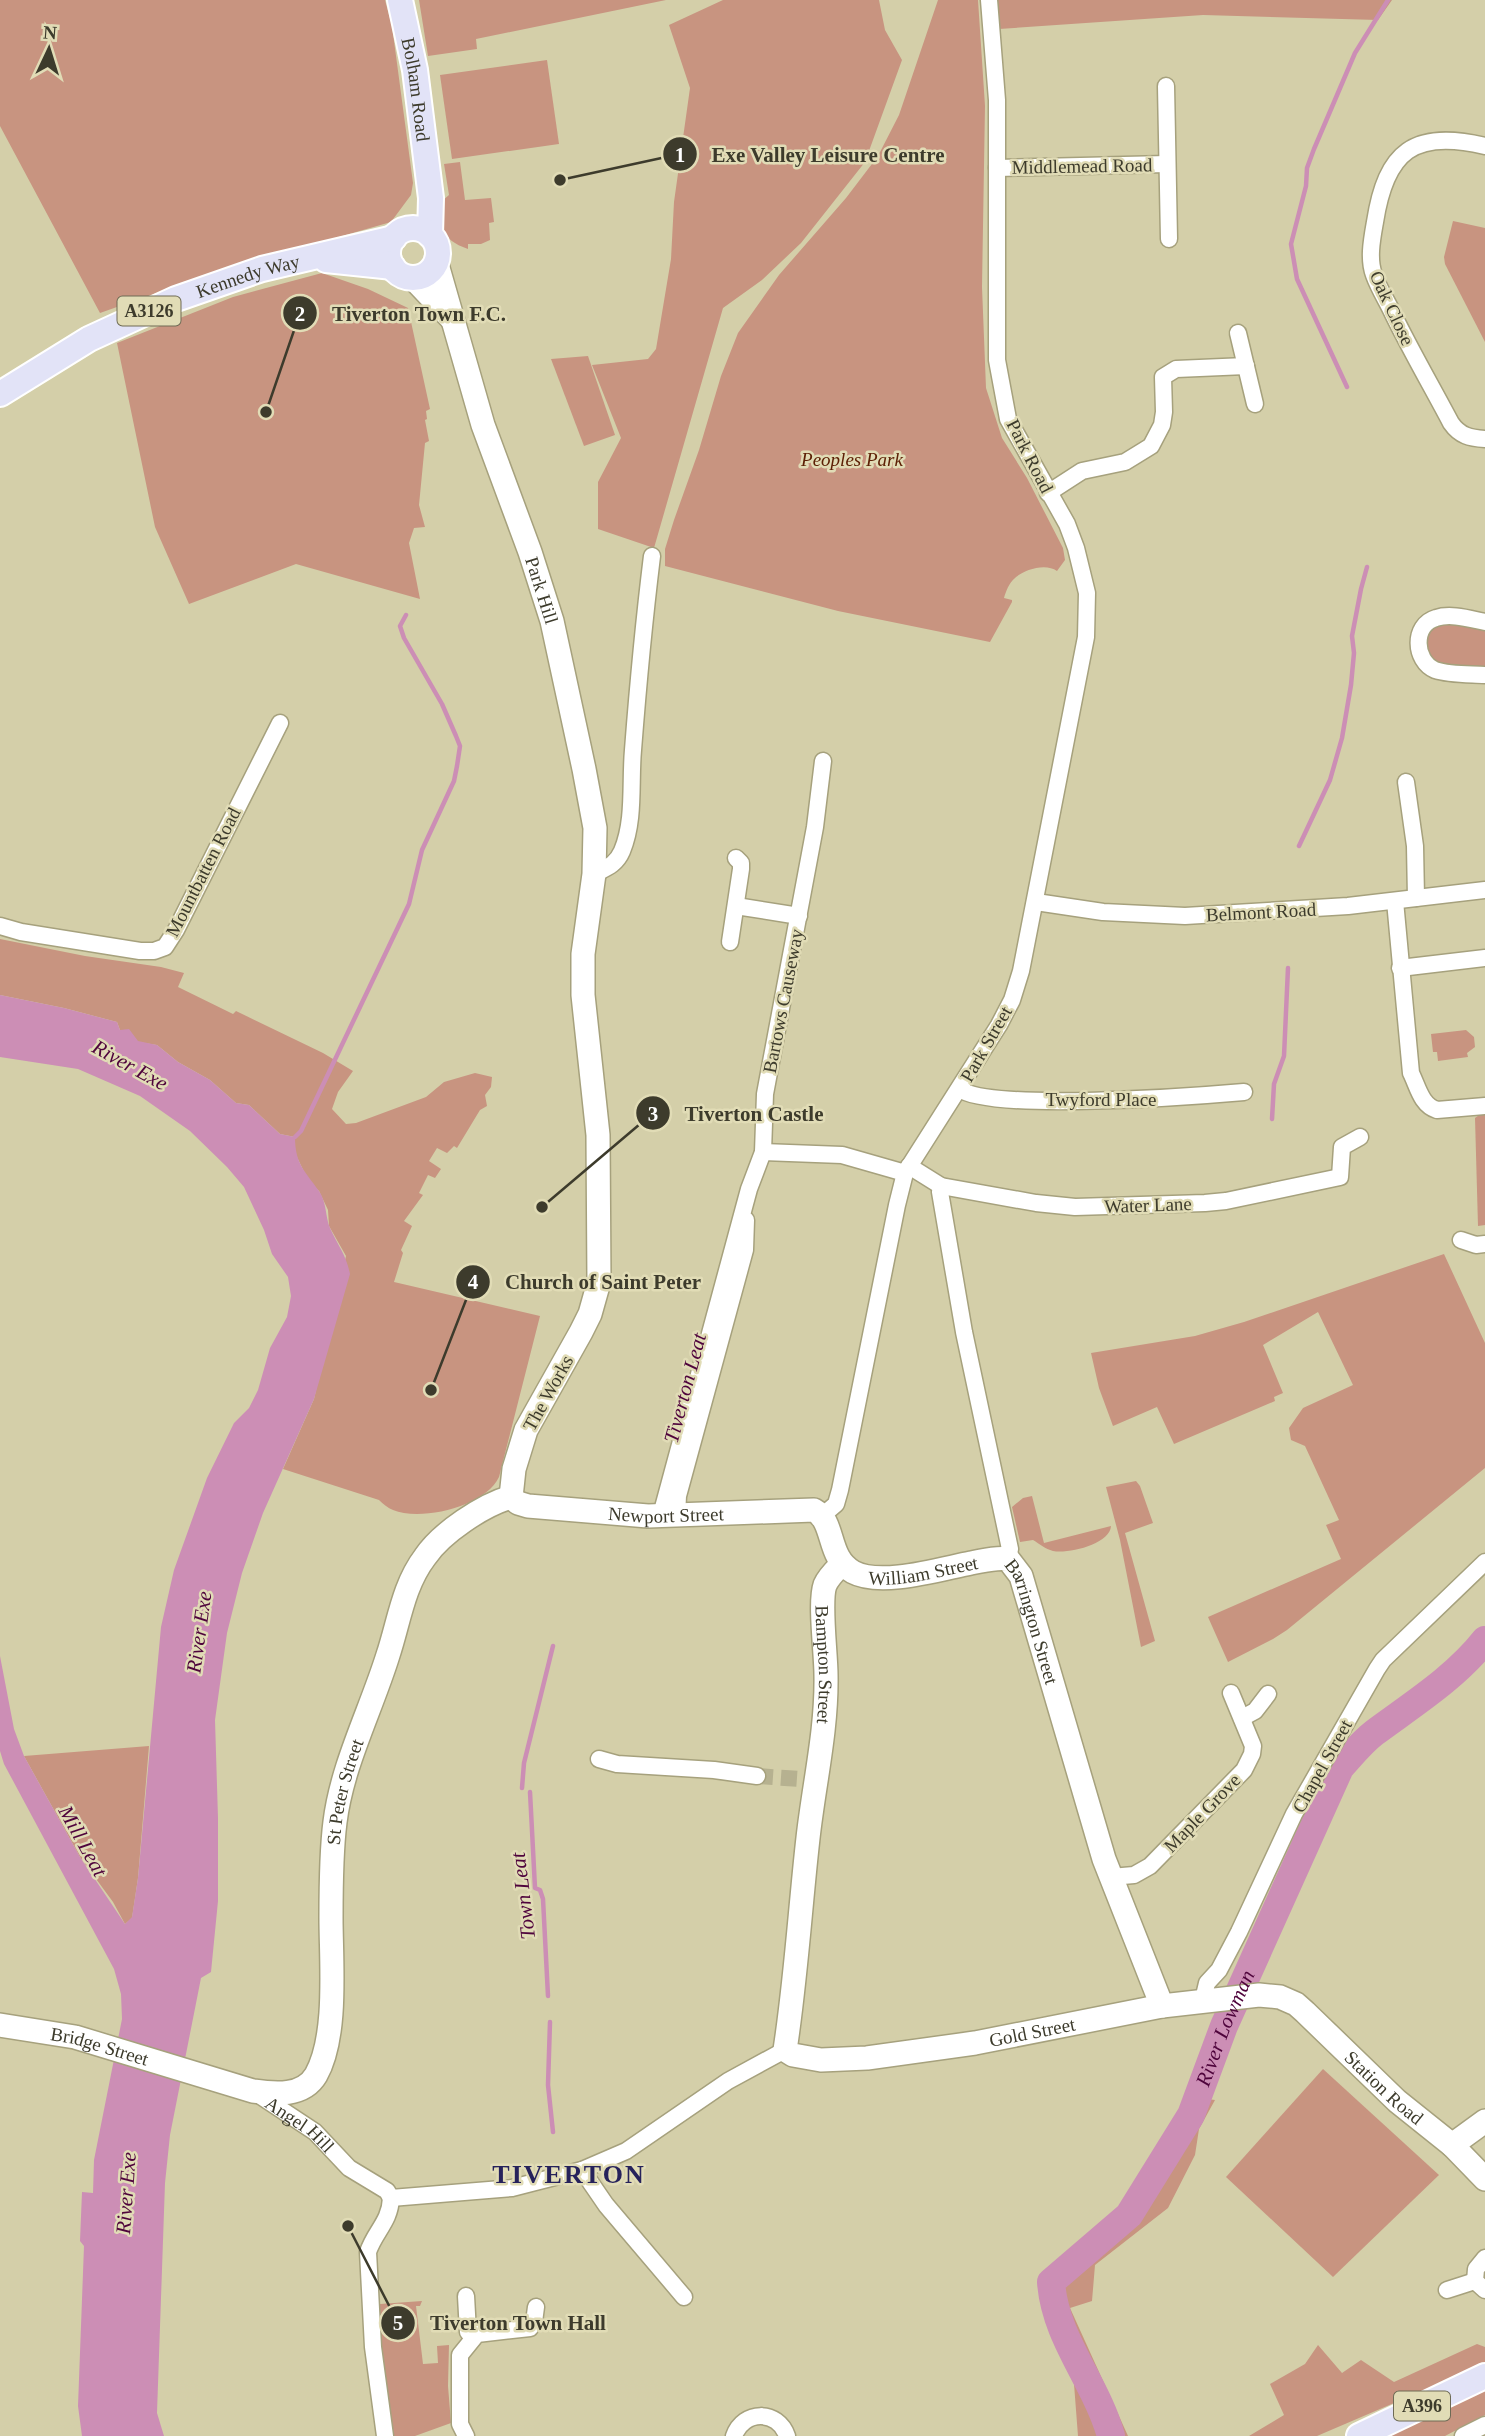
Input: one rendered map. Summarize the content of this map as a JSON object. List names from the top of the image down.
{
  "streets": {
    "main road": [
      "Bolham Road",
      "Kennedy Way",
      "A3126",
      "A396"
    ],
    "street": [
      "Middlemead Road",
      "Oak Close",
      "Park Road",
      "Park Hill",
      "Mountbatten Road",
      "Belmont Road",
      "Bartows Causeway",
      "Park Street",
      "Twyford Place",
      "Water Lane",
      "The Works",
      "Newport Street",
      "William Street",
      "Barrington Street",
      "Bampton Street",
      "Chapel Street",
      "St Peter Street",
      "Maple Grove",
      "Gold Street",
      "Bridge Street",
      "Station Road",
      "Angel Hill"
    ]
  },
  "crossings": [
    ["Bolham Road", "Kennedy Way"],
    ["Bolham Road", "Park Hill"],
    ["Middlemead Road", "Park Road"],
    ["Kennedy Way", "Park Hill"],
    ["Park Road", "Belmont Road"],
    ["Park Road", "Park Street"],
    ["Park Hill", "The Works"],
    ["Belmont Road", "Park Street"],
    ["Bartows Causeway", "Water Lane"],
    ["Bartows Causeway", "Newport Street"],
    ["Park Street", "Twyford Place"],
    ["Park Street", "Water Lane"],
    ["Water Lane", "Barrington Street"],
    ["The Works", "Newport Street"],
    ["The Works", "St Peter Street"],
    ["Newport Street", "St Peter Street"],
    ["William Street", "Barrington Street"],
    ["William Street", "Bampton Street"],
    ["Barrington Street", "Maple Grove"],
    ["Barrington Street", "Gold Street"],
    ["Bampton Street", "Gold Street"],
    ["Chapel Street", "Gold Street"],
    ["St Peter Street", "Angel Hill"],
    ["Gold Street", "Station Road"],
    ["Bridge Street", "Angel Hill"]
  ],
  "districts": ["TIVERTON"],
  "water": [
    "River Exe",
    "Tiverton Leat",
    "Mill Leat",
    "Town Leat",
    "River Lowman"
  ],
  "parks": ["Peoples Park"],
  "places": [
    "Exe Valley Leisure Centre",
    "Tiverton Town F.C.",
    "Tiverton Castle",
    "Church of Saint Peter",
    "Tiverton Town Hall"
  ],
  "north": "top"
}
